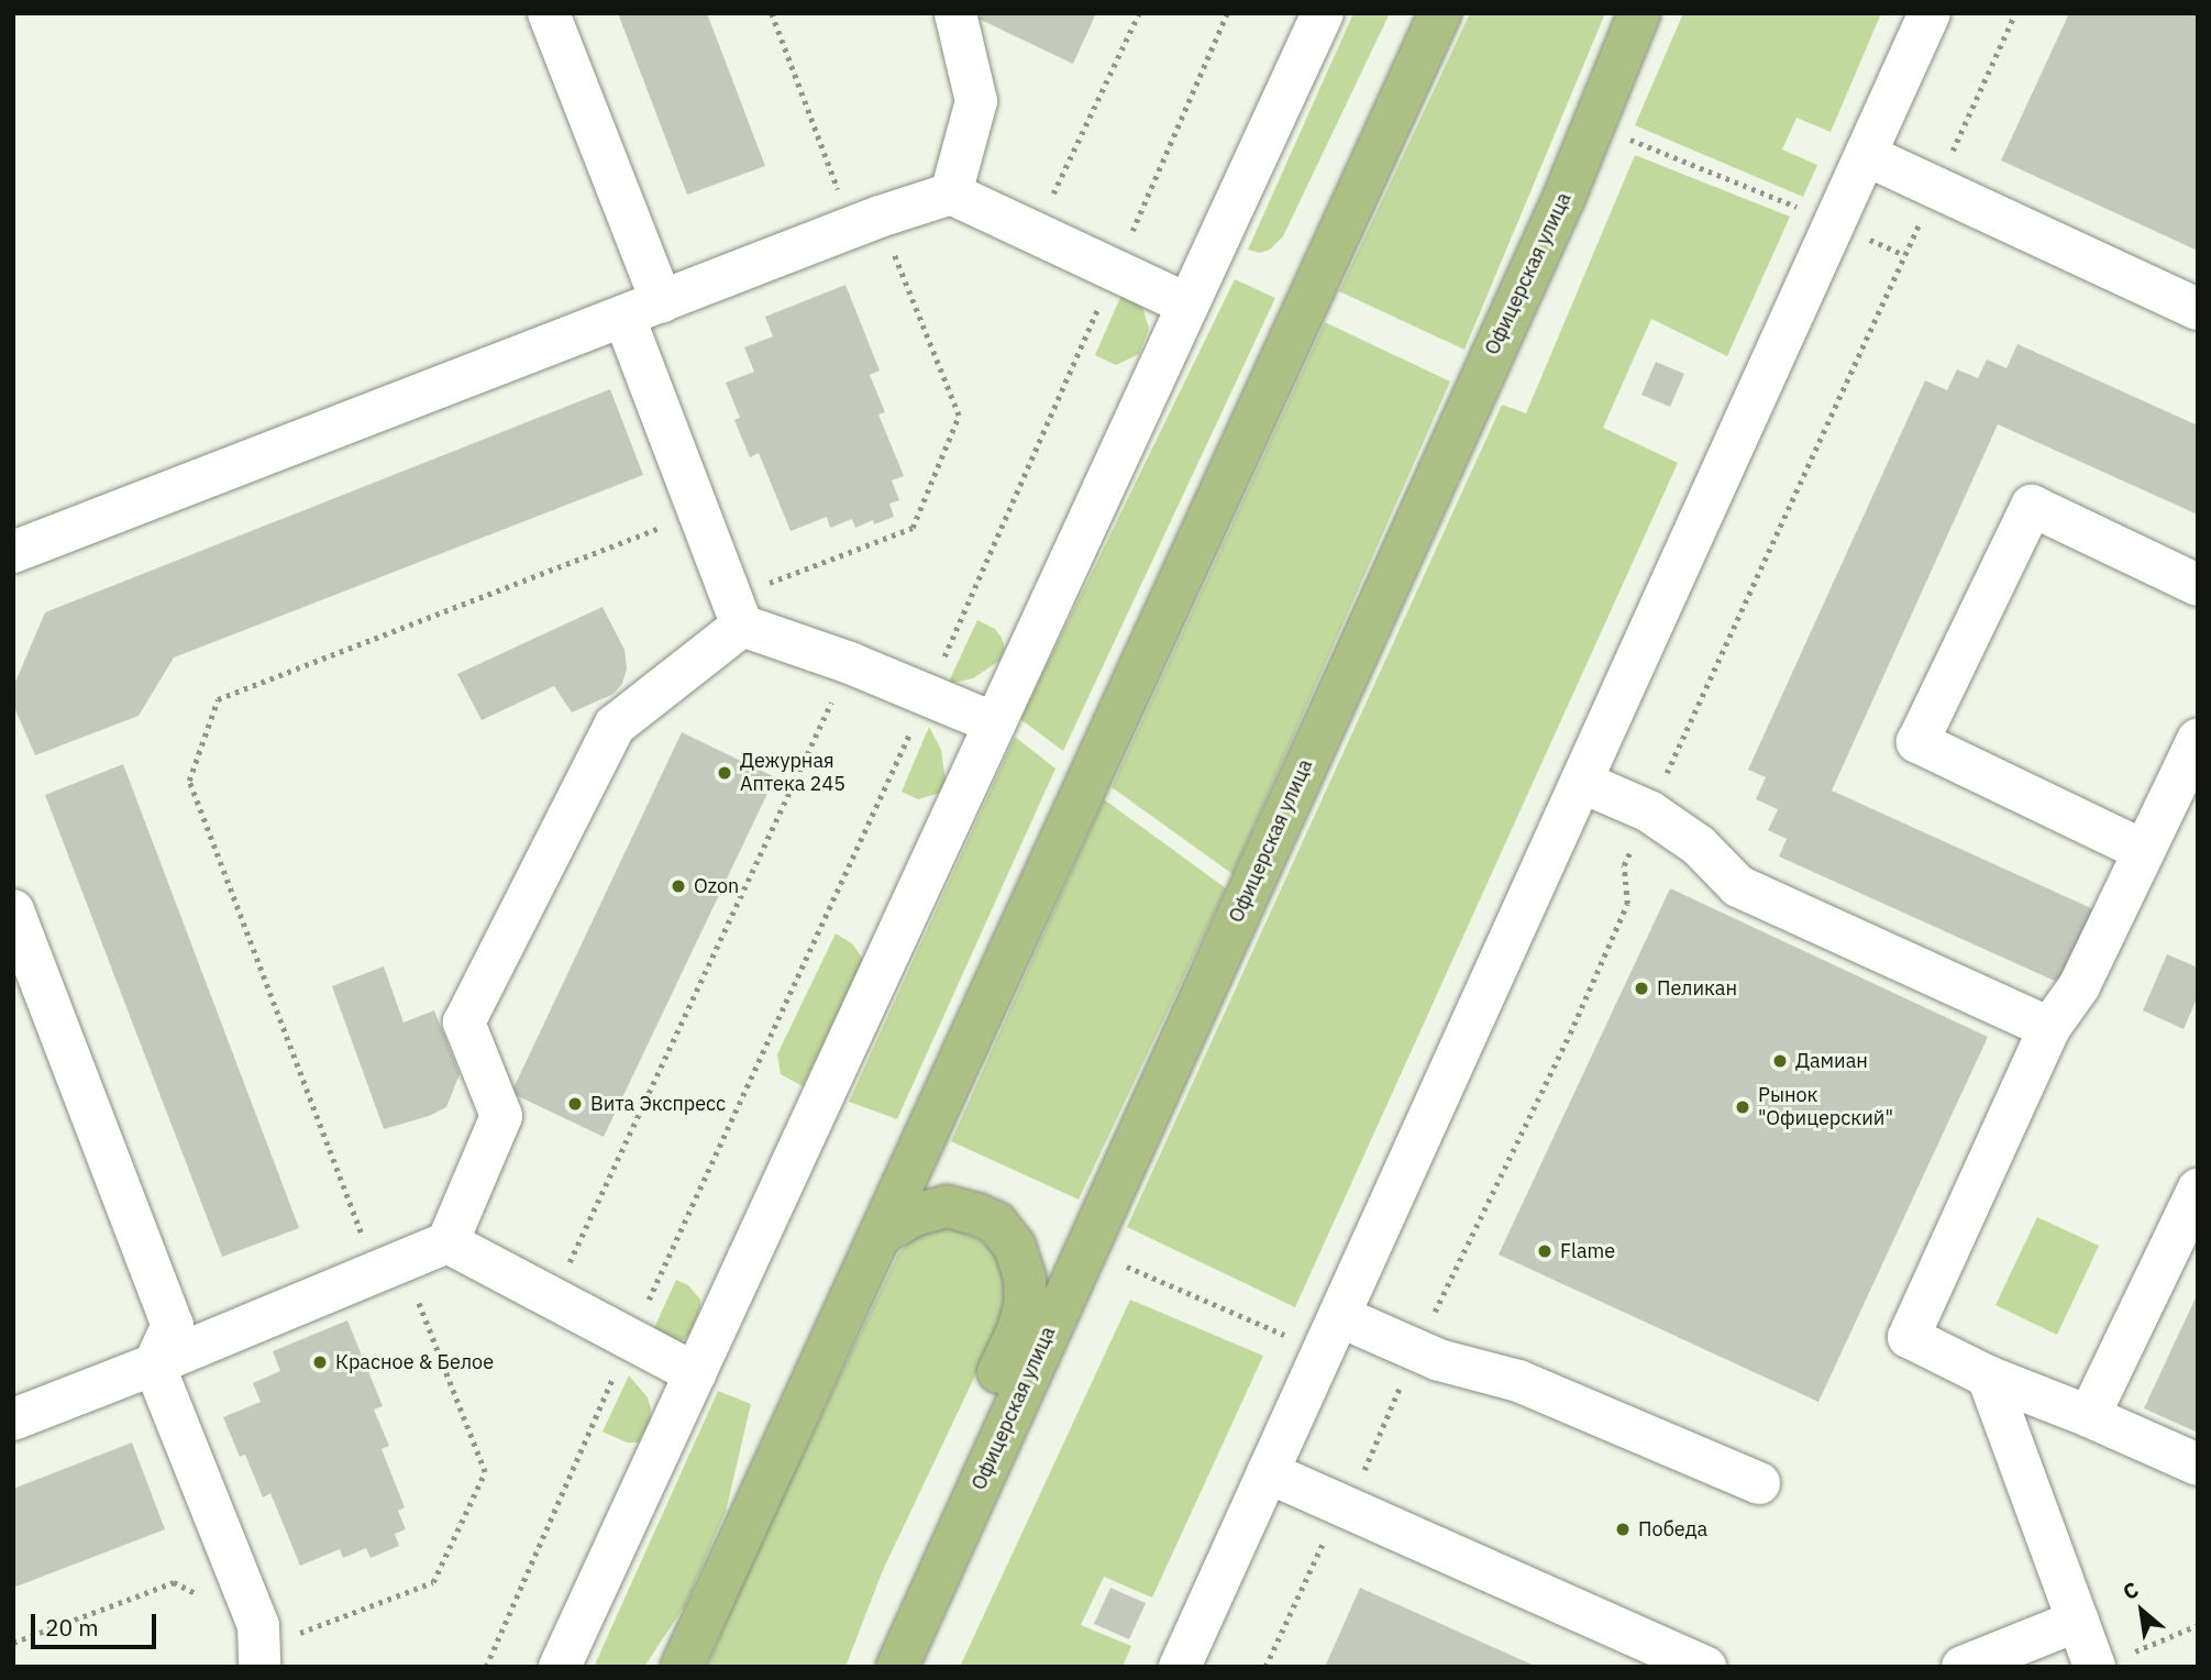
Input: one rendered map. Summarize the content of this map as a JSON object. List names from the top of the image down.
{
  "streets": {
    "main road": ["Офицерская улица"]
  },
  "places": [
    "Дежурная Аптека 245",
    "Ozon",
    "Пеликан",
    "Дамиан",
    "Вита Экспресс",
    "Рынок \"Офицерский\"",
    "Flame",
    "Красное & Белое",
    "Победа"
  ],
  "scale_bar": "20 m",
  "north": "top left"
}
